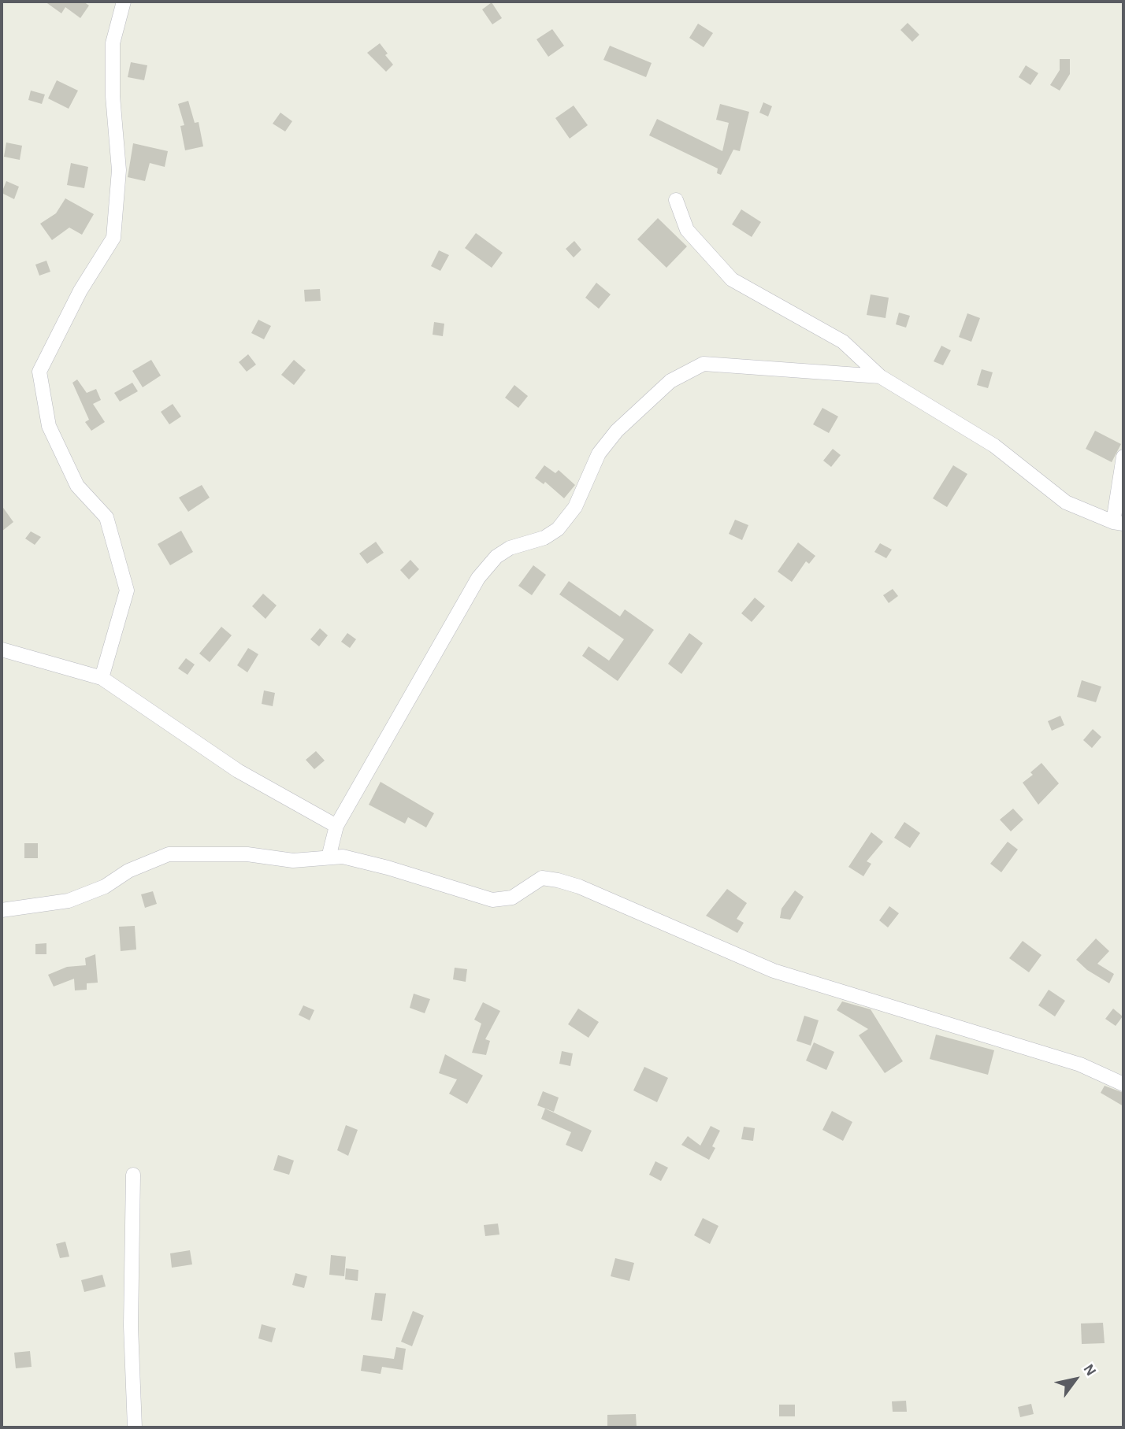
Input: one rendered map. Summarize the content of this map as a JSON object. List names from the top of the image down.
{
  "north": "top right"
}
